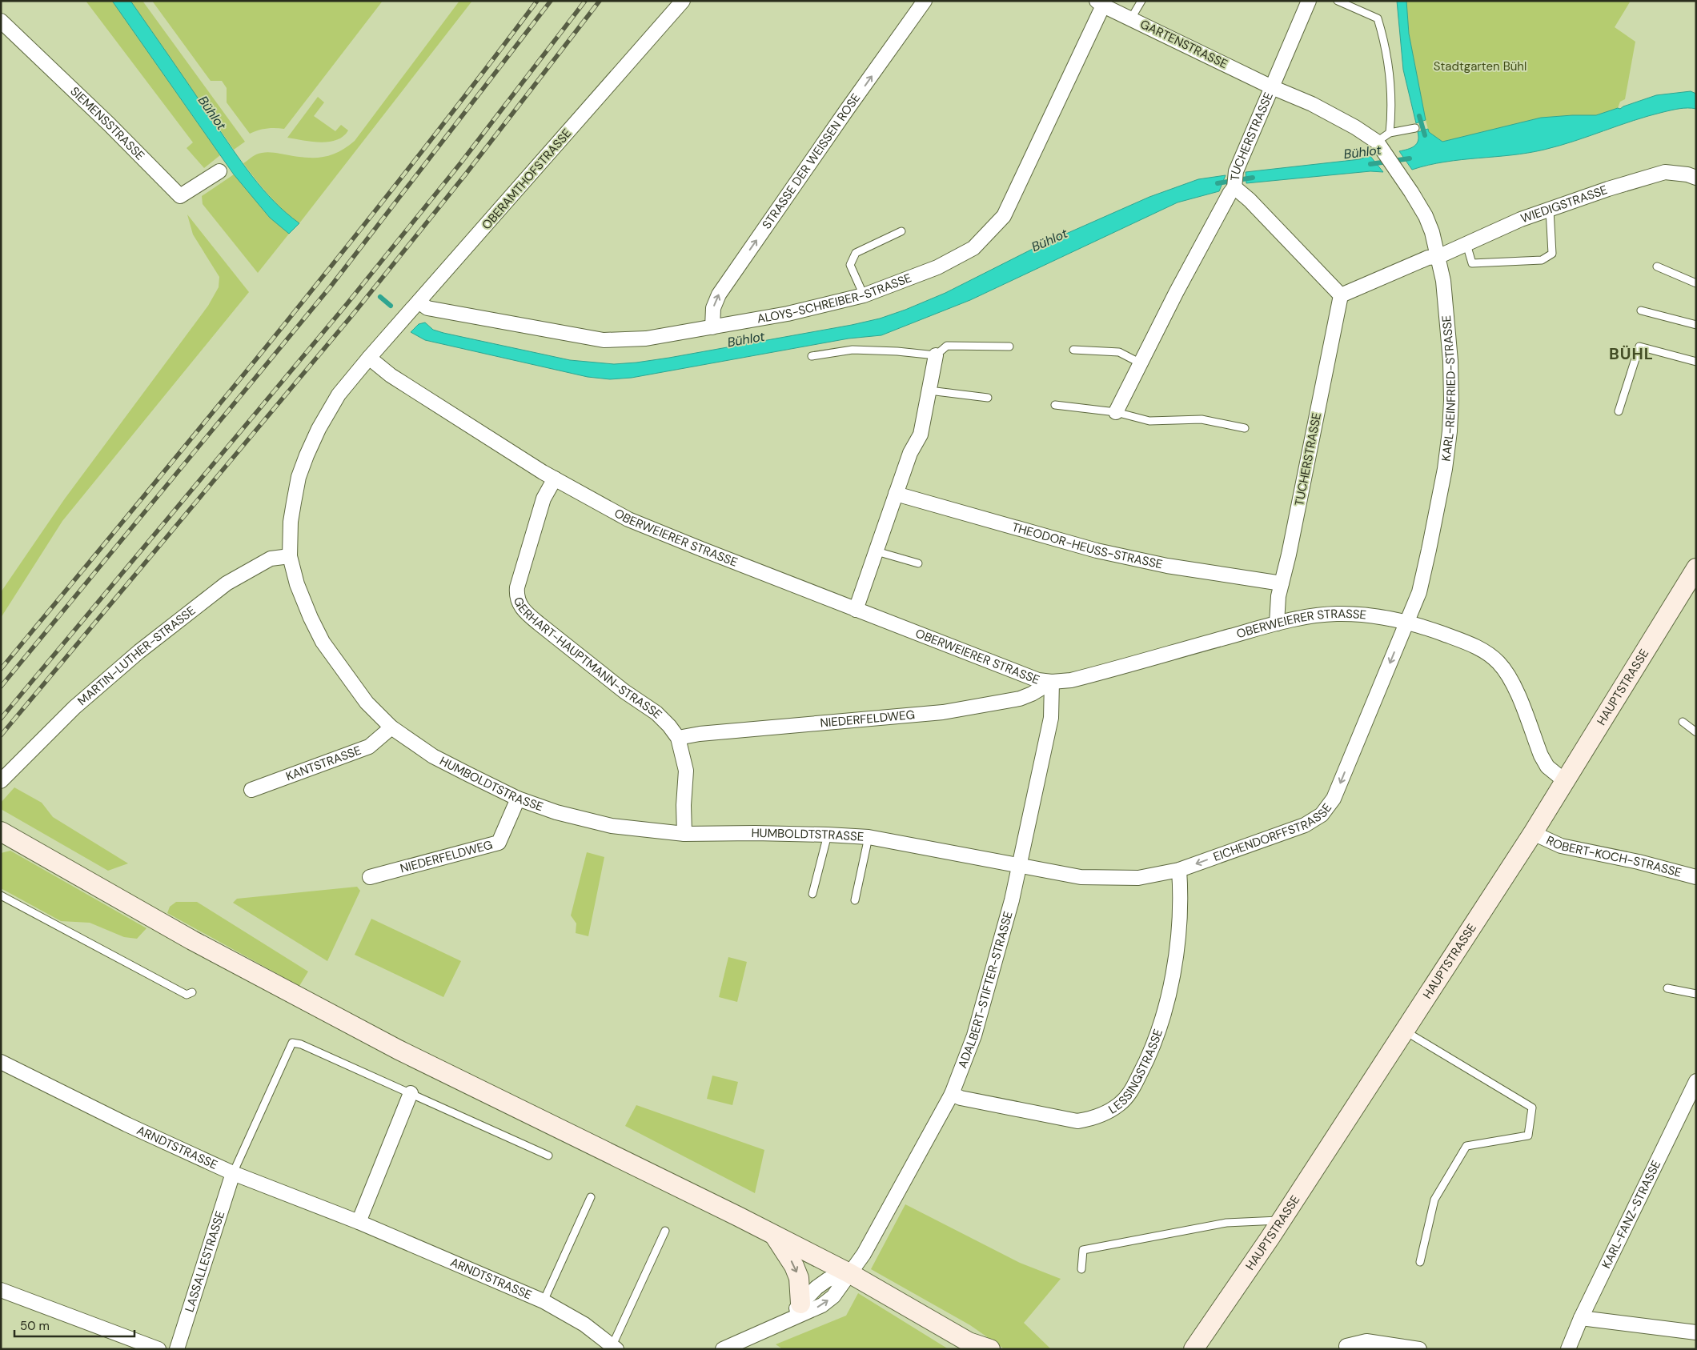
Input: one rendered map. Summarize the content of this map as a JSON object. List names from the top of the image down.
{
  "streets": {
    "street": [
      "GARTENSTRASSE",
      "SIEMENSSTRASSE",
      "TUCHERSTRASSE",
      "STRASSE DER WEISSEN ROSE",
      "OBERAMTHOFSTRASSE",
      "WIEDIGSTRASSE",
      "ALOYS-SCHREIBER-STRASSE",
      "KARL-REINFRIED-STRASSE",
      "OBERWEIERER STRASSE",
      "THEODOR-HEUSS-STRASSE",
      "MARTIN-LUTHER-STRASSE",
      "GERHART-HAUPTMANN-STRASSE",
      "HAUPTSTRASSE",
      "NIEDERFELDWEG",
      "KANTSTRASSE",
      "HUMBOLDTSTRASSE",
      "EICHENDORFFSTRASSE",
      "ROBERT-KOCH-STRASSE",
      "ADALBERT-STIFTER-STRASSE",
      "LESSINGSTRASSE",
      "ARNDTSTRASSE",
      "KARL-FANZ-STRASSE",
      "LASSALLESTRASSE"
    ]
  },
  "crossings": [
    ["GARTENSTRASSE", "TUCHERSTRASSE"],
    ["GARTENSTRASSE", "ALOYS-SCHREIBER-STRASSE"],
    ["GARTENSTRASSE", "KARL-REINFRIED-STRASSE"],
    ["TUCHERSTRASSE", "KARL-REINFRIED-STRASSE"],
    ["TUCHERSTRASSE", "OBERWEIERER STRASSE"],
    ["TUCHERSTRASSE", "THEODOR-HEUSS-STRASSE"],
    ["STRASSE DER WEISSEN ROSE", "ALOYS-SCHREIBER-STRASSE"],
    ["OBERAMTHOFSTRASSE", "ALOYS-SCHREIBER-STRASSE"],
    ["OBERAMTHOFSTRASSE", "OBERWEIERER STRASSE"],
    ["OBERAMTHOFSTRASSE", "HUMBOLDTSTRASSE"],
    ["WIEDIGSTRASSE", "KARL-REINFRIED-STRASSE"],
    ["KARL-REINFRIED-STRASSE", "OBERWEIERER STRASSE"],
    ["KARL-REINFRIED-STRASSE", "EICHENDORFFSTRASSE"],
    ["OBERWEIERER STRASSE", "GERHART-HAUPTMANN-STRASSE"],
    ["OBERWEIERER STRASSE", "HAUPTSTRASSE"],
    ["OBERWEIERER STRASSE", "NIEDERFELDWEG"],
    ["OBERWEIERER STRASSE", "HUMBOLDTSTRASSE"],
    ["OBERWEIERER STRASSE", "EICHENDORFFSTRASSE"],
    ["OBERWEIERER STRASSE", "ADALBERT-STIFTER-STRASSE"],
    ["MARTIN-LUTHER-STRASSE", "HUMBOLDTSTRASSE"],
    ["GERHART-HAUPTMANN-STRASSE", "NIEDERFELDWEG"],
    ["GERHART-HAUPTMANN-STRASSE", "HUMBOLDTSTRASSE"],
    ["HAUPTSTRASSE", "ROBERT-KOCH-STRASSE"],
    ["NIEDERFELDWEG", "HUMBOLDTSTRASSE"],
    ["NIEDERFELDWEG", "ADALBERT-STIFTER-STRASSE"],
    ["KANTSTRASSE", "HUMBOLDTSTRASSE"],
    ["HUMBOLDTSTRASSE", "EICHENDORFFSTRASSE"],
    ["HUMBOLDTSTRASSE", "ADALBERT-STIFTER-STRASSE"],
    ["EICHENDORFFSTRASSE", "ADALBERT-STIFTER-STRASSE"],
    ["EICHENDORFFSTRASSE", "LESSINGSTRASSE"],
    ["ADALBERT-STIFTER-STRASSE", "LESSINGSTRASSE"],
    ["ARNDTSTRASSE", "LASSALLESTRASSE"]
  ],
  "one_way": ["STRASSE DER WEISSEN ROSE", "EICHENDORFFSTRASSE"],
  "districts": ["BÜHL"],
  "water": ["Bühlot"],
  "parks": ["Stadtgarten Bühl"],
  "scale_bar": "50 m"
}
